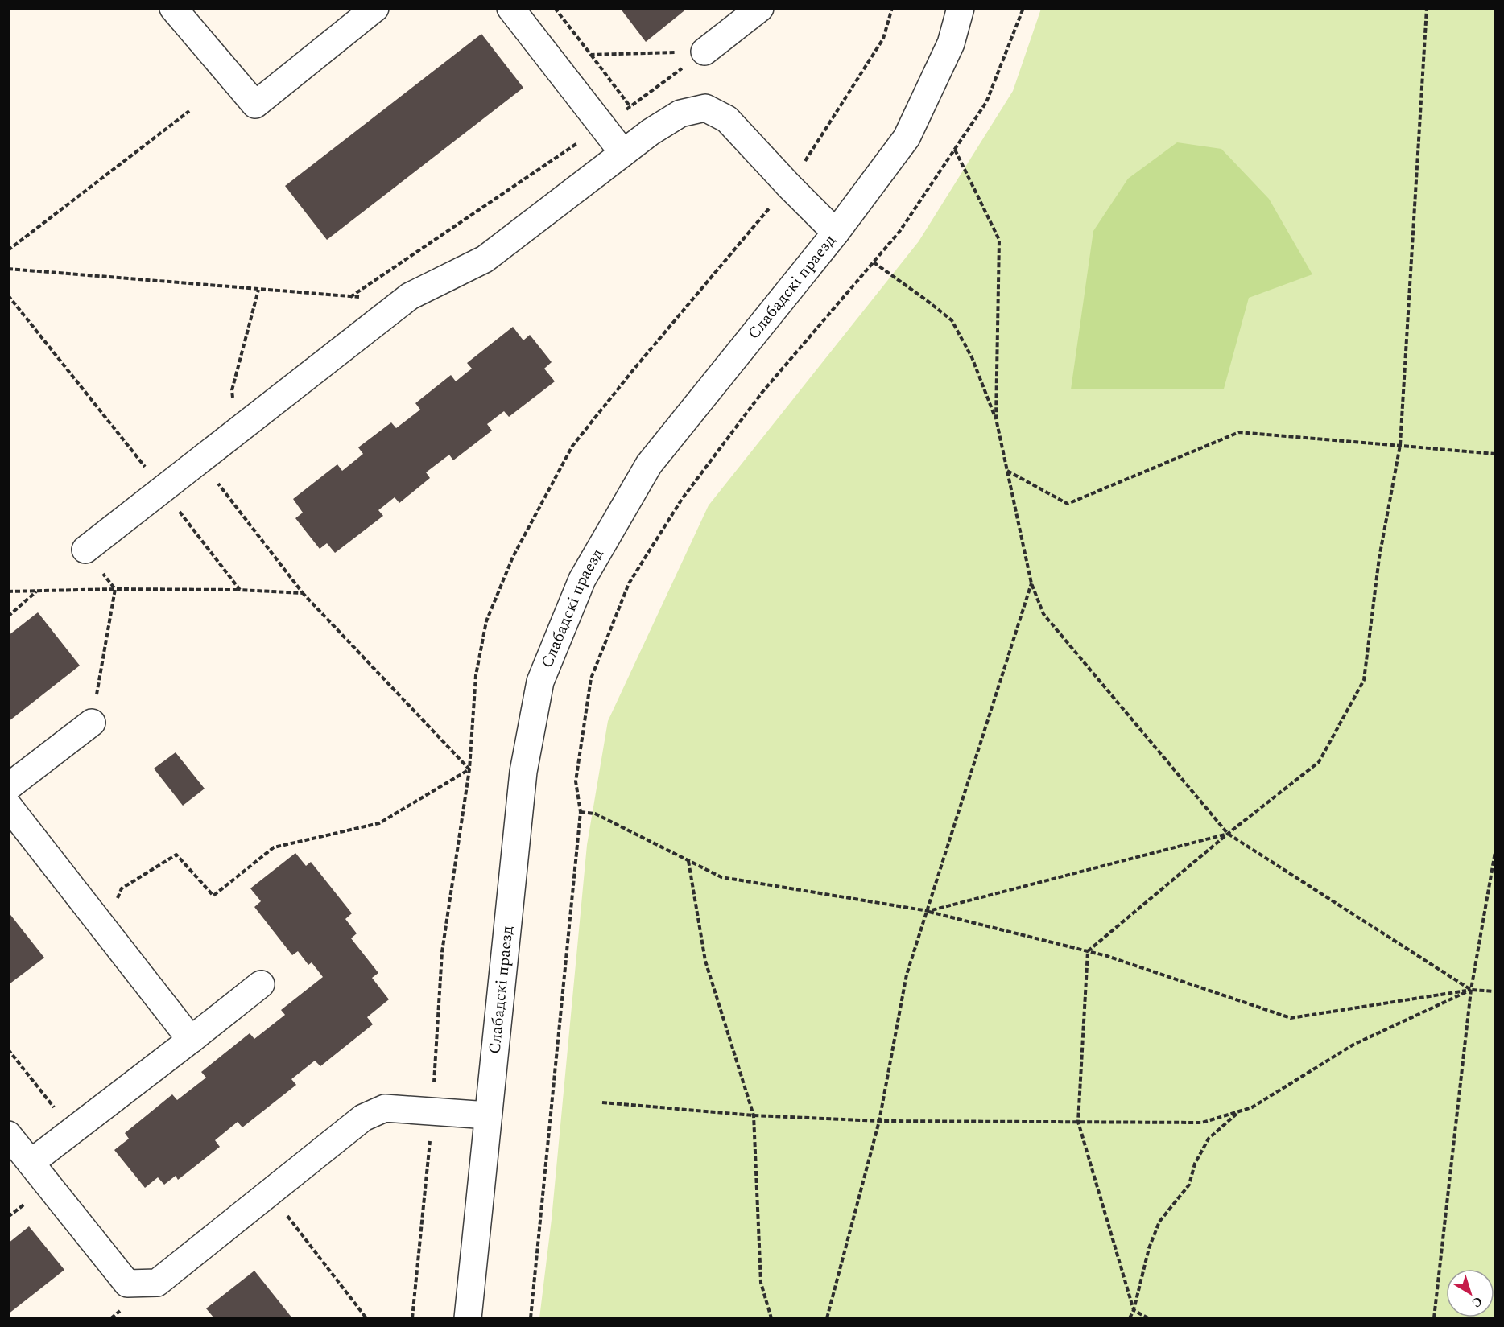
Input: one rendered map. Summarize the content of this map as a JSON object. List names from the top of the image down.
{
  "streets": {
    "street": ["Слабадскі праезд"]
  },
  "north": "bottom right"
}
